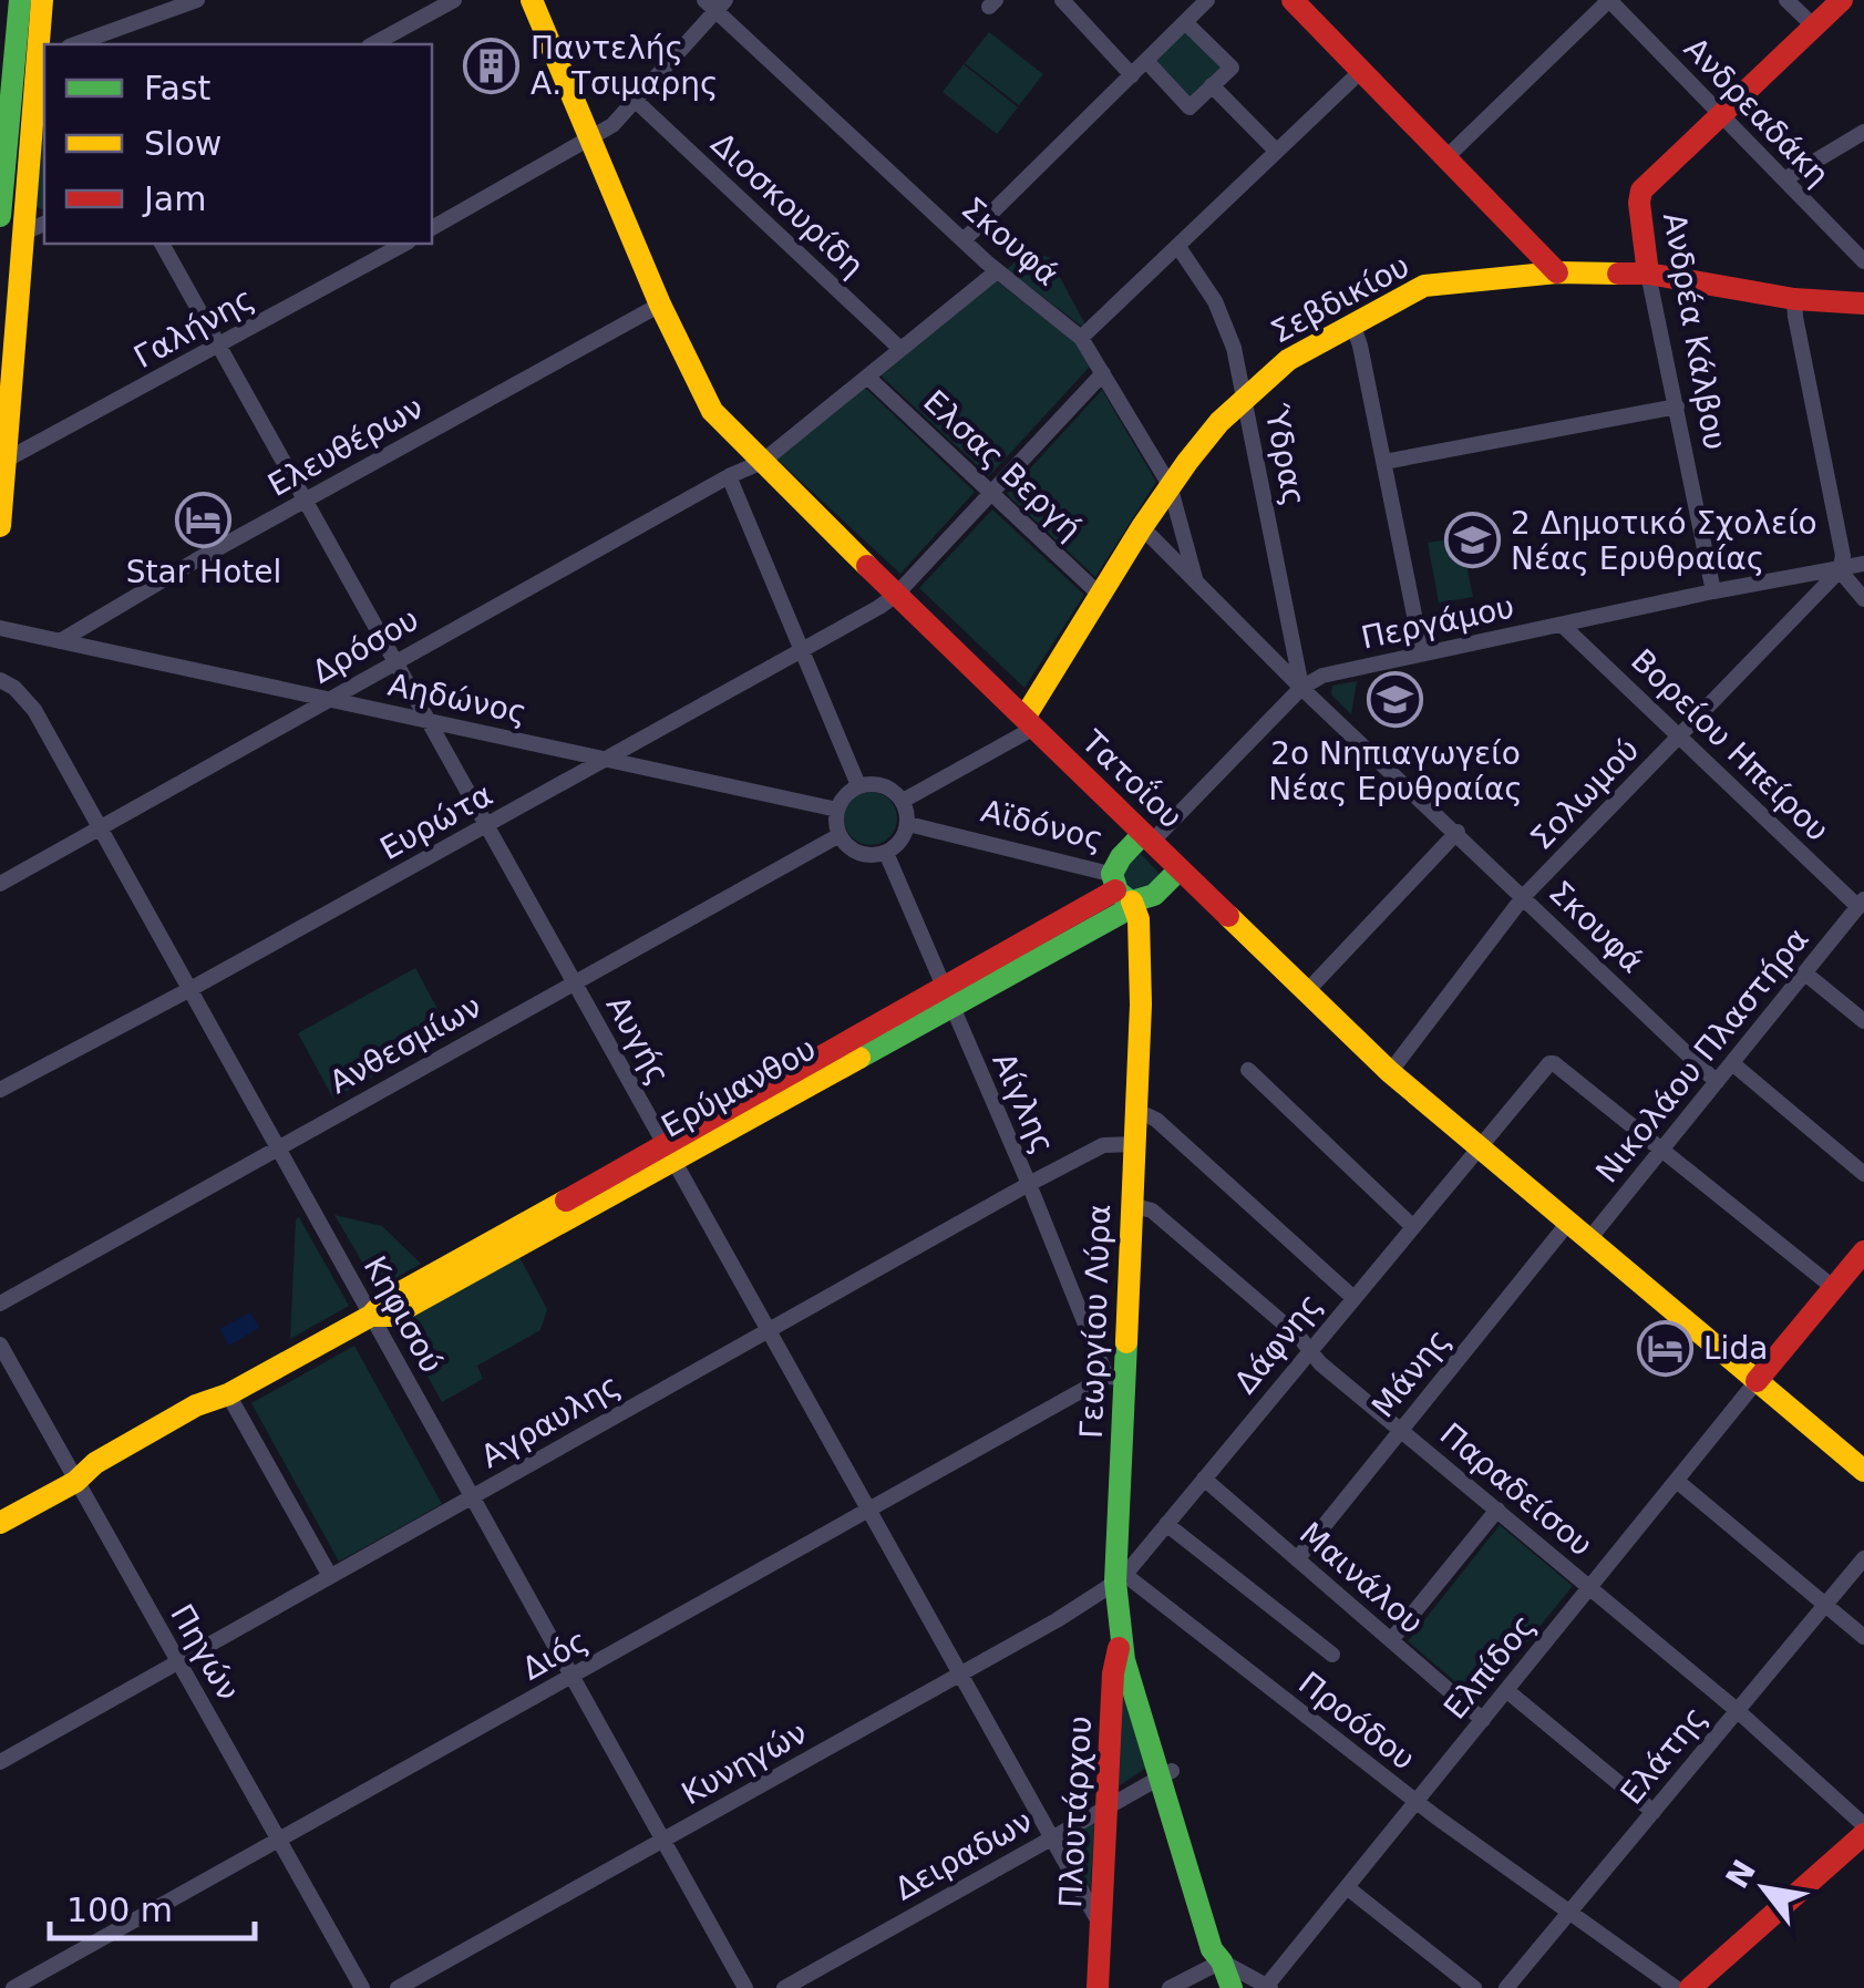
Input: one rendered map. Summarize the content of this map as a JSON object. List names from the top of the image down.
{
  "streets": {
    "main road": [
      "Σεβδικίου",
      "Ανδρέα Κάλβου",
      "Τατοΐου",
      "Αϊδόνος",
      "Ερύμανθου",
      "Γεωργίου Λύρα",
      "Πλουτάρχου"
    ],
    "street": [
      "Ανδρεαδάκη",
      "Διοσκουρίδη",
      "Σκουφά",
      "Γαλήνης",
      "Ελευθέρων",
      "Ύδρας",
      "Ελσας Βεργή",
      "Περγάμου",
      "Δρόσου",
      "Αηδώνος",
      "Βορείου Ηπείρου",
      "Σολωμού",
      "Ευρώτα",
      "Αυγής",
      "Ανθεσμίων",
      "Νικολάου Πλαστήρα",
      "Αίγλης",
      "Κηφισού",
      "Δάφνης",
      "Μάνης",
      "Αγραυλης",
      "Παραδείσου",
      "Μαινάλου",
      "Πηγών",
      "Διός",
      "Ελπίδος",
      "Προόδου",
      "Ελάτης",
      "Κυνηγών",
      "Δειραδων"
    ]
  },
  "crossings": [
    ["Ανδρεαδάκη", "Ανδρέα Κάλβου"],
    ["Διοσκουρίδη", "Δρόσου"],
    ["Σκουφά", "Σεβδικίου"],
    ["Σκουφά", "Ύδρας"],
    ["Σκουφά", "Περγάμου"],
    ["Σκουφά", "Δρόσου"],
    ["Σκουφά", "Σολωμού"],
    ["Σκουφά", "Ευρώτα"],
    ["Σκουφά", "Νικολάου Πλαστήρα"],
    ["Σεβδικίου", "Ανδρέα Κάλβου"],
    ["Σεβδικίου", "Ύδρας"],
    ["Σεβδικίου", "Ελσας Βεργή"],
    ["Σεβδικίου", "Τατοΐου"],
    ["Γαλήνης", "Αυγής"],
    ["Ανδρέα Κάλβου", "Περγάμου"],
    ["Ελευθέρων", "Αηδώνος"],
    ["Ελευθέρων", "Τατοΐου"],
    ["Ελευθέρων", "Αυγής"],
    ["Ύδρας", "Περγάμου"],
    ["Ελσας Βεργή", "Δρόσου"],
    ["Ελσας Βεργή", "Ευρώτα"],
    ["Περγάμου", "Βορείου Ηπείρου"],
    ["Περγάμου", "Τατοΐου"],
    ["Περγάμου", "Σολωμού"],
    ["Περγάμου", "Αϊδόνος"],
    ["Δρόσου", "Αηδώνος"],
    ["Δρόσου", "Τατοΐου"],
    ["Δρόσου", "Αυγής"],
    ["Δρόσου", "Κηφισού"],
    ["Αηδώνος", "Ευρώτα"],
    ["Αηδώνος", "Αϊδόνος"],
    ["Αηδώνος", "Αυγής"],
    ["Αηδώνος", "Ανθεσμίων"],
    ["Αηδώνος", "Αίγλης"],
    ["Βορείου Ηπείρου", "Σολωμού"],
    ["Βορείου Ηπείρου", "Νικολάου Πλαστήρα"],
    ["Τατοΐου", "Σολωμού"],
    ["Τατοΐου", "Ευρώτα"],
    ["Τατοΐου", "Αϊδόνος"],
    ["Τατοΐου", "Νικολάου Πλαστήρα"],
    ["Τατοΐου", "Ερύμανθου"],
    ["Τατοΐου", "Δάφνης"],
    ["Τατοΐου", "Μάνης"],
    ["Τατοΐου", "Ελπίδος"],
    ["Ευρώτα", "Αυγής"],
    ["Ευρώτα", "Κηφισού"],
    ["Αϊδόνος", "Ανθεσμίων"],
    ["Αϊδόνος", "Ερύμανθου"],
    ["Αϊδόνος", "Αίγλης"],
    ["Αϊδόνος", "Γεωργίου Λύρα"],
    ["Αυγής", "Ανθεσμίων"],
    ["Αυγής", "Ερύμανθου"],
    ["Αυγής", "Αγραυλης"],
    ["Αυγής", "Διός"],
    ["Αυγής", "Κυνηγών"],
    ["Αυγής", "Πλουτάρχου"],
    ["Αυγής", "Δειραδων"],
    ["Ανθεσμίων", "Αίγλης"],
    ["Ανθεσμίων", "Κηφισού"],
    ["Νικολάου Πλαστήρα", "Δάφνης"],
    ["Ερύμανθου", "Αίγλης"],
    ["Ερύμανθου", "Κηφισού"],
    ["Ερύμανθου", "Γεωργίου Λύρα"],
    ["Ερύμανθου", "Πηγών"],
    ["Αίγλης", "Γεωργίου Λύρα"],
    ["Αίγλης", "Αγραυλης"],
    ["Αίγλης", "Διός"],
    ["Κηφισού", "Αγραυλης"],
    ["Κηφισού", "Διός"],
    ["Κηφισού", "Κυνηγών"],
    ["Γεωργίου Λύρα", "Δάφνης"],
    ["Γεωργίου Λύρα", "Αγραυλης"],
    ["Γεωργίου Λύρα", "Παραδείσου"],
    ["Γεωργίου Λύρα", "Διός"],
    ["Γεωργίου Λύρα", "Προόδου"],
    ["Γεωργίου Λύρα", "Κυνηγών"],
    ["Γεωργίου Λύρα", "Πλουτάρχου"],
    ["Γεωργίου Λύρα", "Δειραδων"],
    ["Δάφνης", "Παραδείσου"],
    ["Δάφνης", "Μαινάλου"],
    ["Δάφνης", "Προόδου"],
    ["Δάφνης", "Κυνηγών"],
    ["Μάνης", "Παραδείσου"],
    ["Μάνης", "Μαινάλου"],
    ["Αγραυλης", "Πηγών"],
    ["Παραδείσου", "Ελπίδος"],
    ["Παραδείσου", "Ελάτης"],
    ["Μαινάλου", "Ελπίδος"],
    ["Πηγών", "Διός"],
    ["Ελπίδος", "Προόδου"],
    ["Προόδου", "Ελάτης"],
    ["Προόδου", "Κυνηγών"],
    ["Πλουτάρχου", "Δειραδων"]
  ],
  "places": {
    "building": ["Παντελής Α. Τσιμαρης"],
    "hotel": ["Star Hotel", "Lida"],
    "school or university": ["2 Δημοτικό Σχολείο Νέας Ερυθραίας", "2ο Νηπιαγωγείο Νέας Ερυθραίας"]
  },
  "legend": ["Fast", "Slow", "Jam"],
  "scale_bar": "100 m",
  "north": "top left"
}
